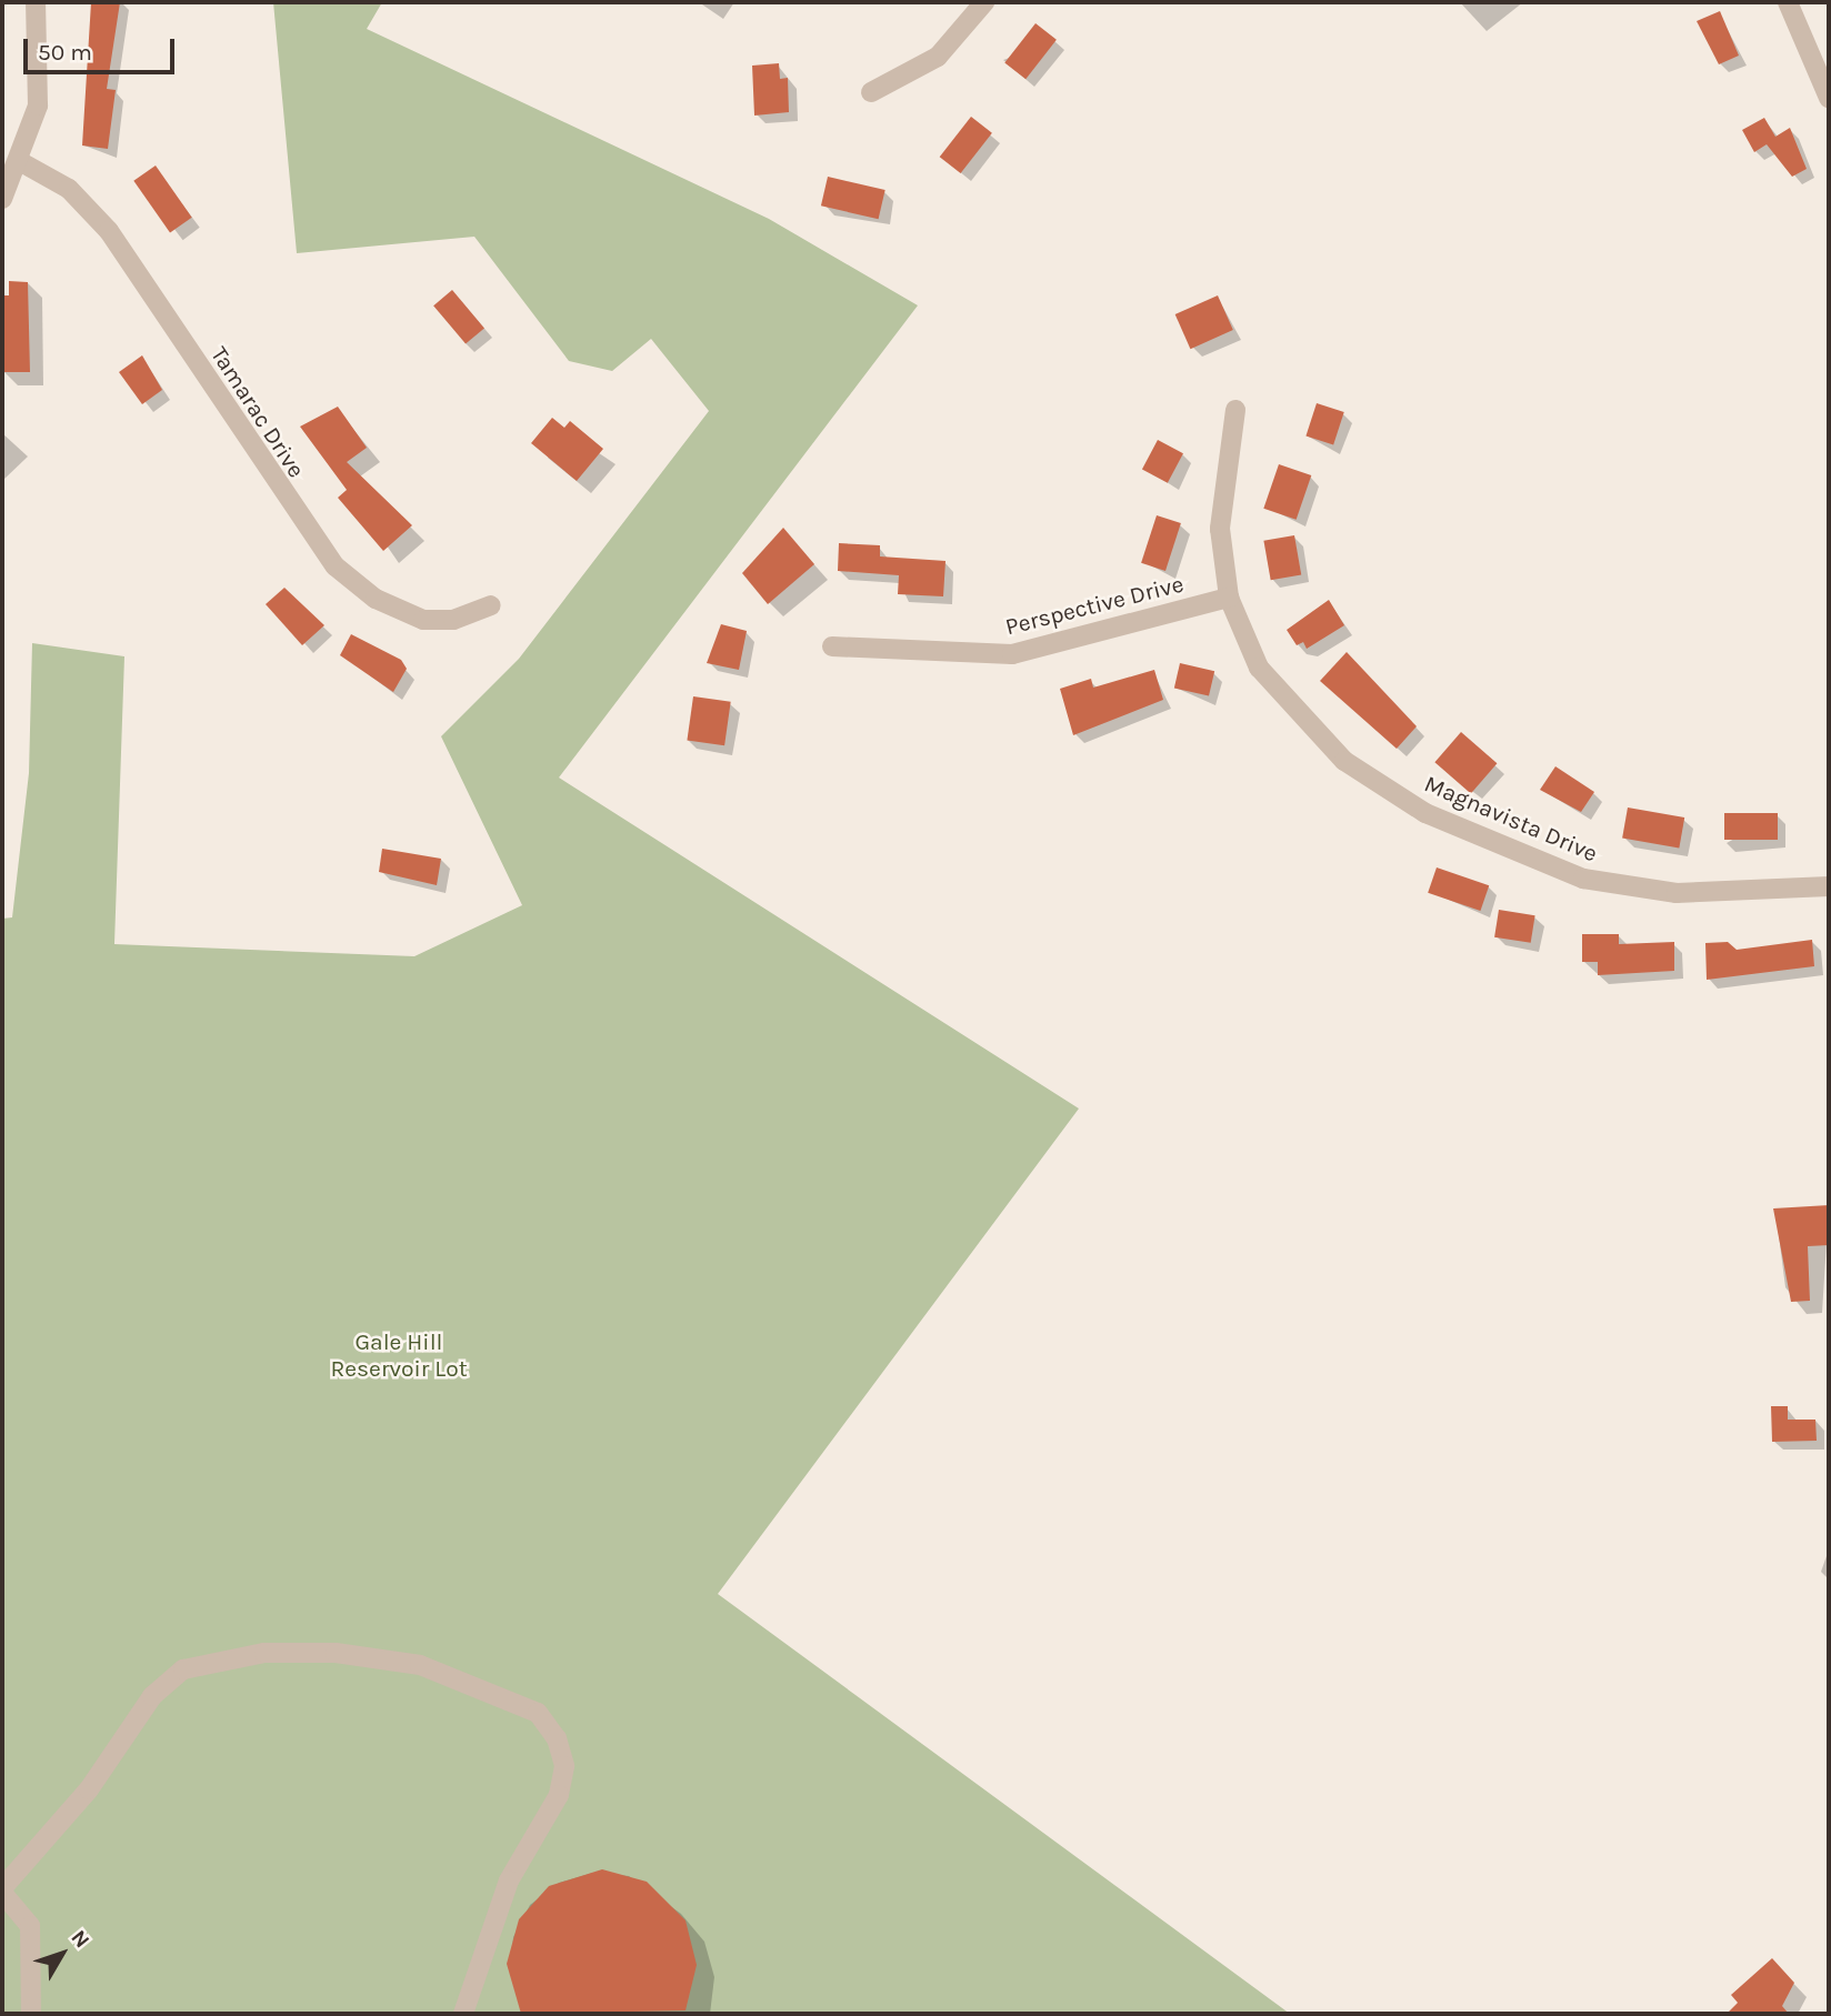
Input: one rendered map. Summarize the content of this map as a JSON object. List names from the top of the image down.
{
  "streets": {
    "street": ["Tamarac Drive", "Perspective Drive", "Magnavista Drive"]
  },
  "crossings": [
    ["Perspective Drive", "Magnavista Drive"]
  ],
  "parks": ["Gale Hill Reservoir Lot"],
  "scale_bar": "50 m",
  "north": "top right"
}
